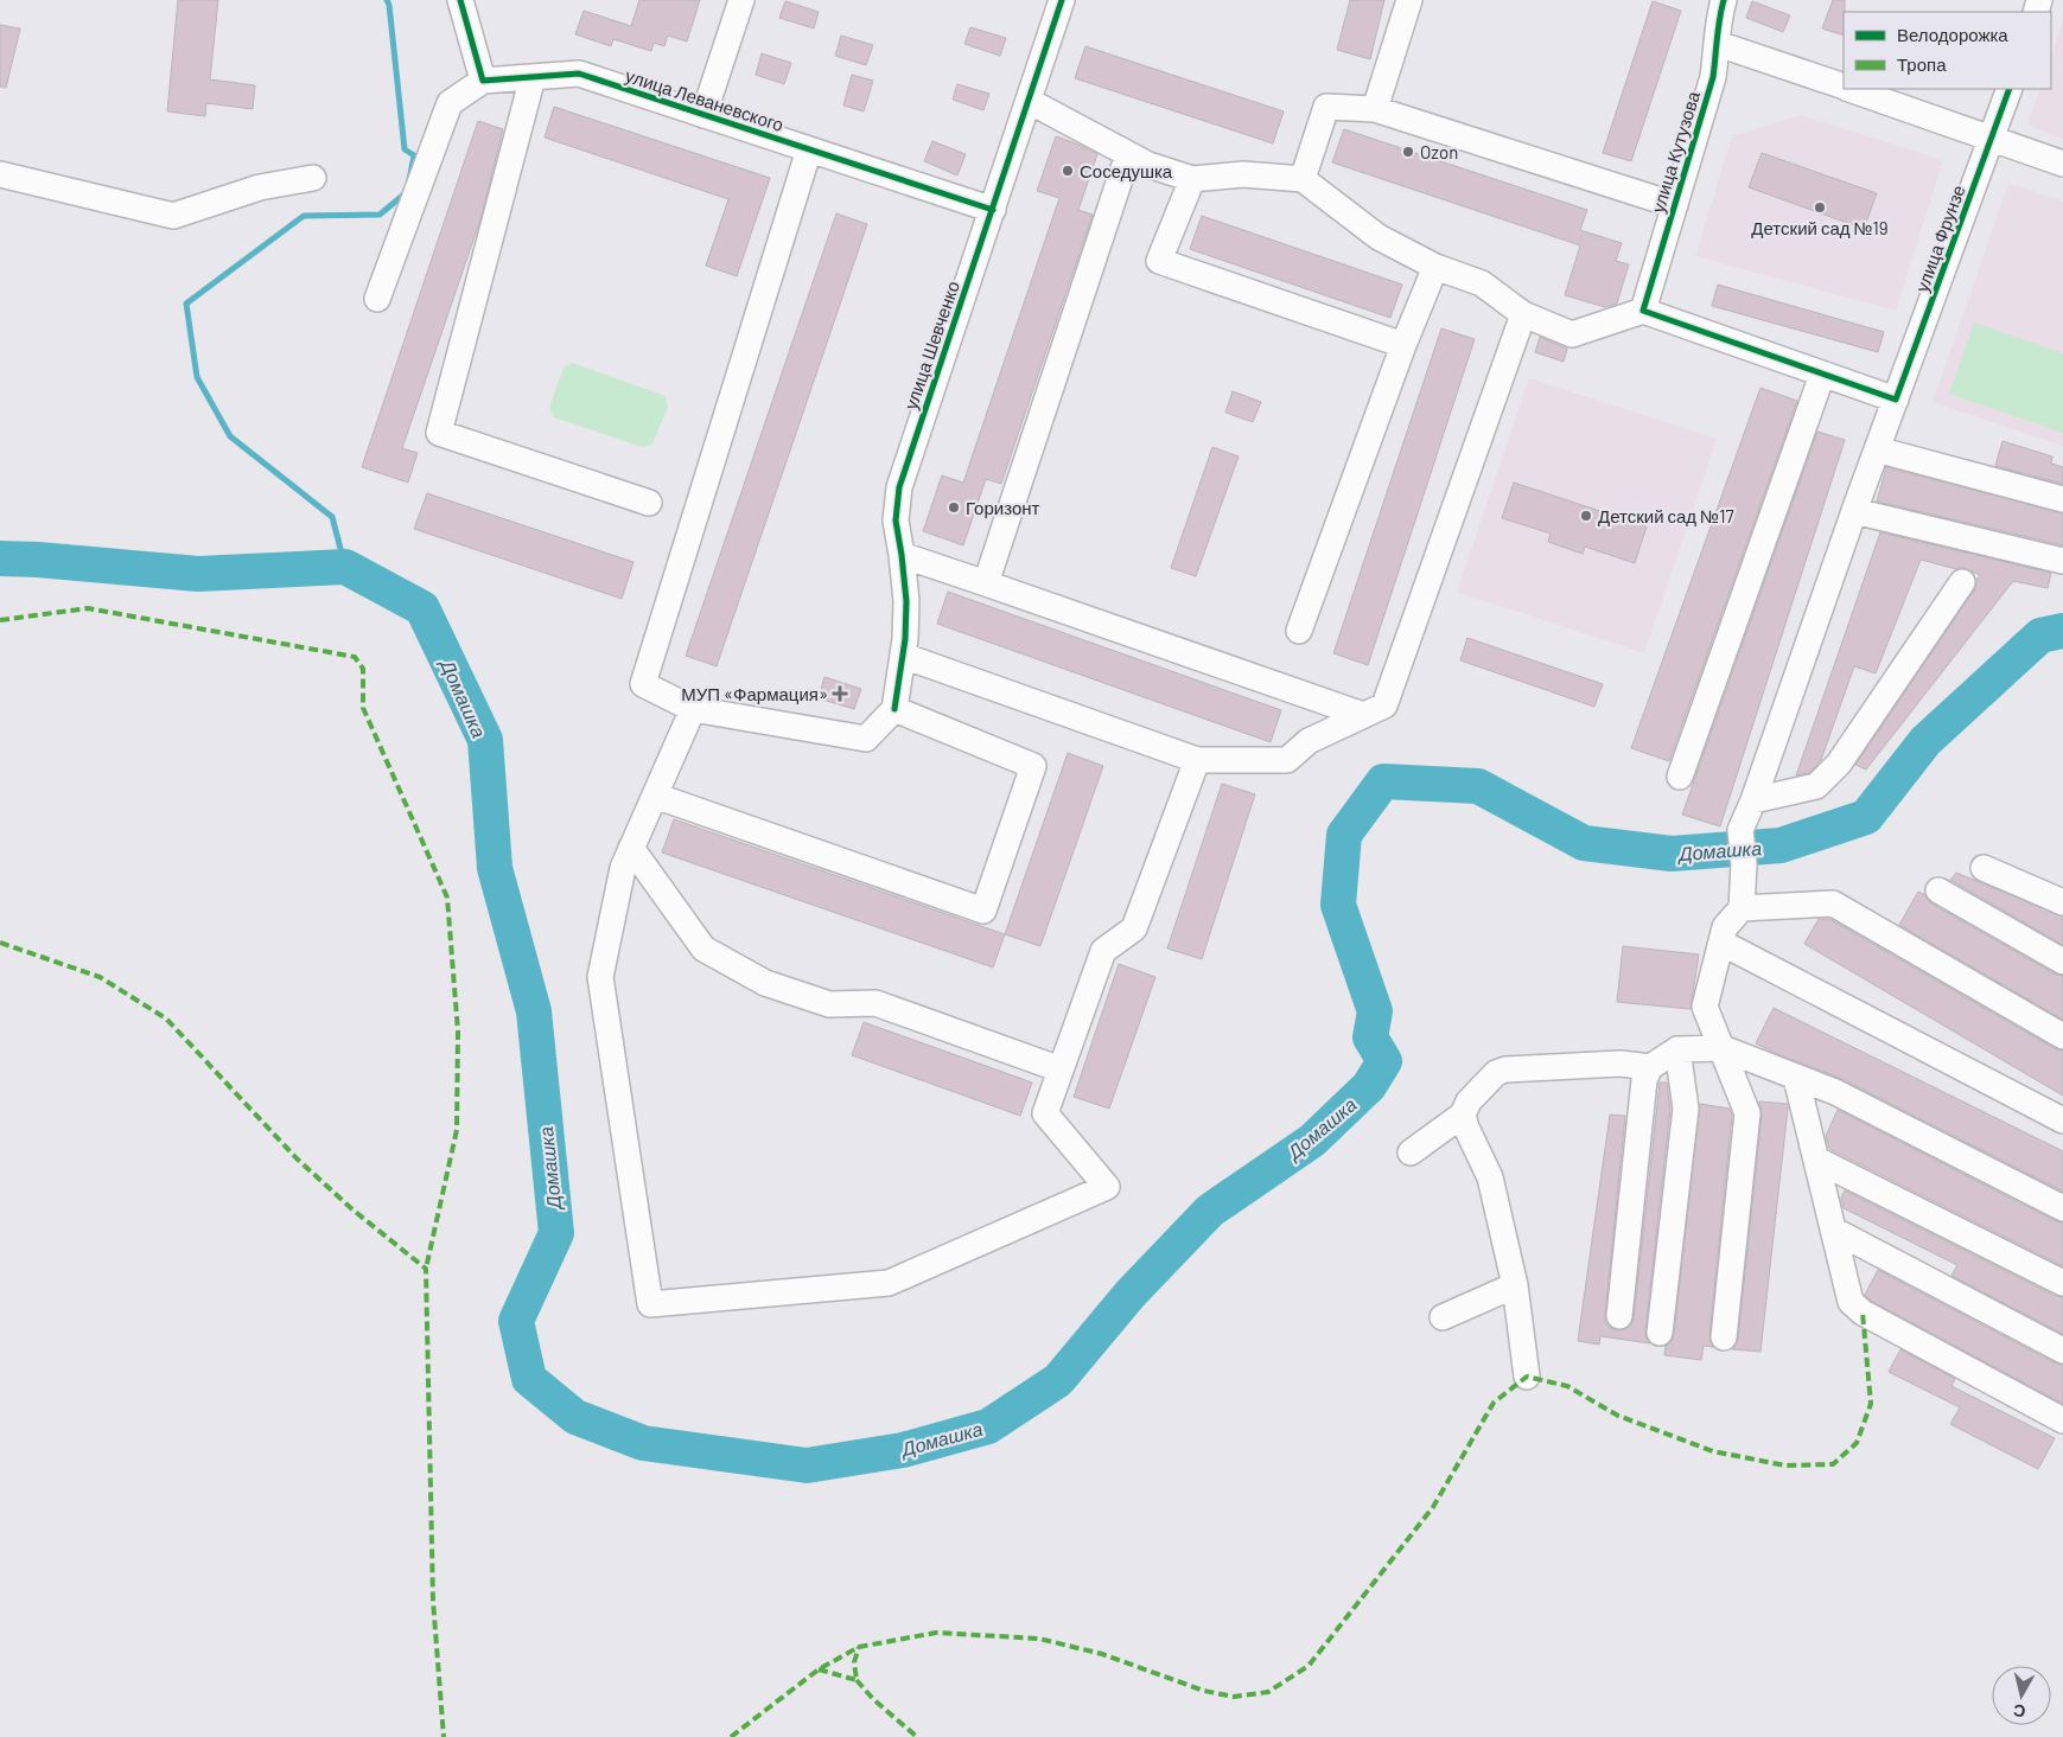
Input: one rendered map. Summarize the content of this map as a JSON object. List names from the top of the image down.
{
  "streets": {
    "street": [
      "улица Леваневского",
      "улица Кутузова",
      "улица Фрунзе",
      "улица Шевченко"
    ]
  },
  "crossings": [
    ["улица Леваневского", "улица Шевченко"]
  ],
  "water": ["Домашка"],
  "places": {
    "other": [
      "Ozon",
      "Соседушка",
      "Детский сад №19",
      "Горизонт",
      "Детский сад №17"
    ],
    "health": ["МУП «Фармация»"]
  },
  "legend": ["Велодорожка", "Тропа"],
  "north": "bottom"
}
